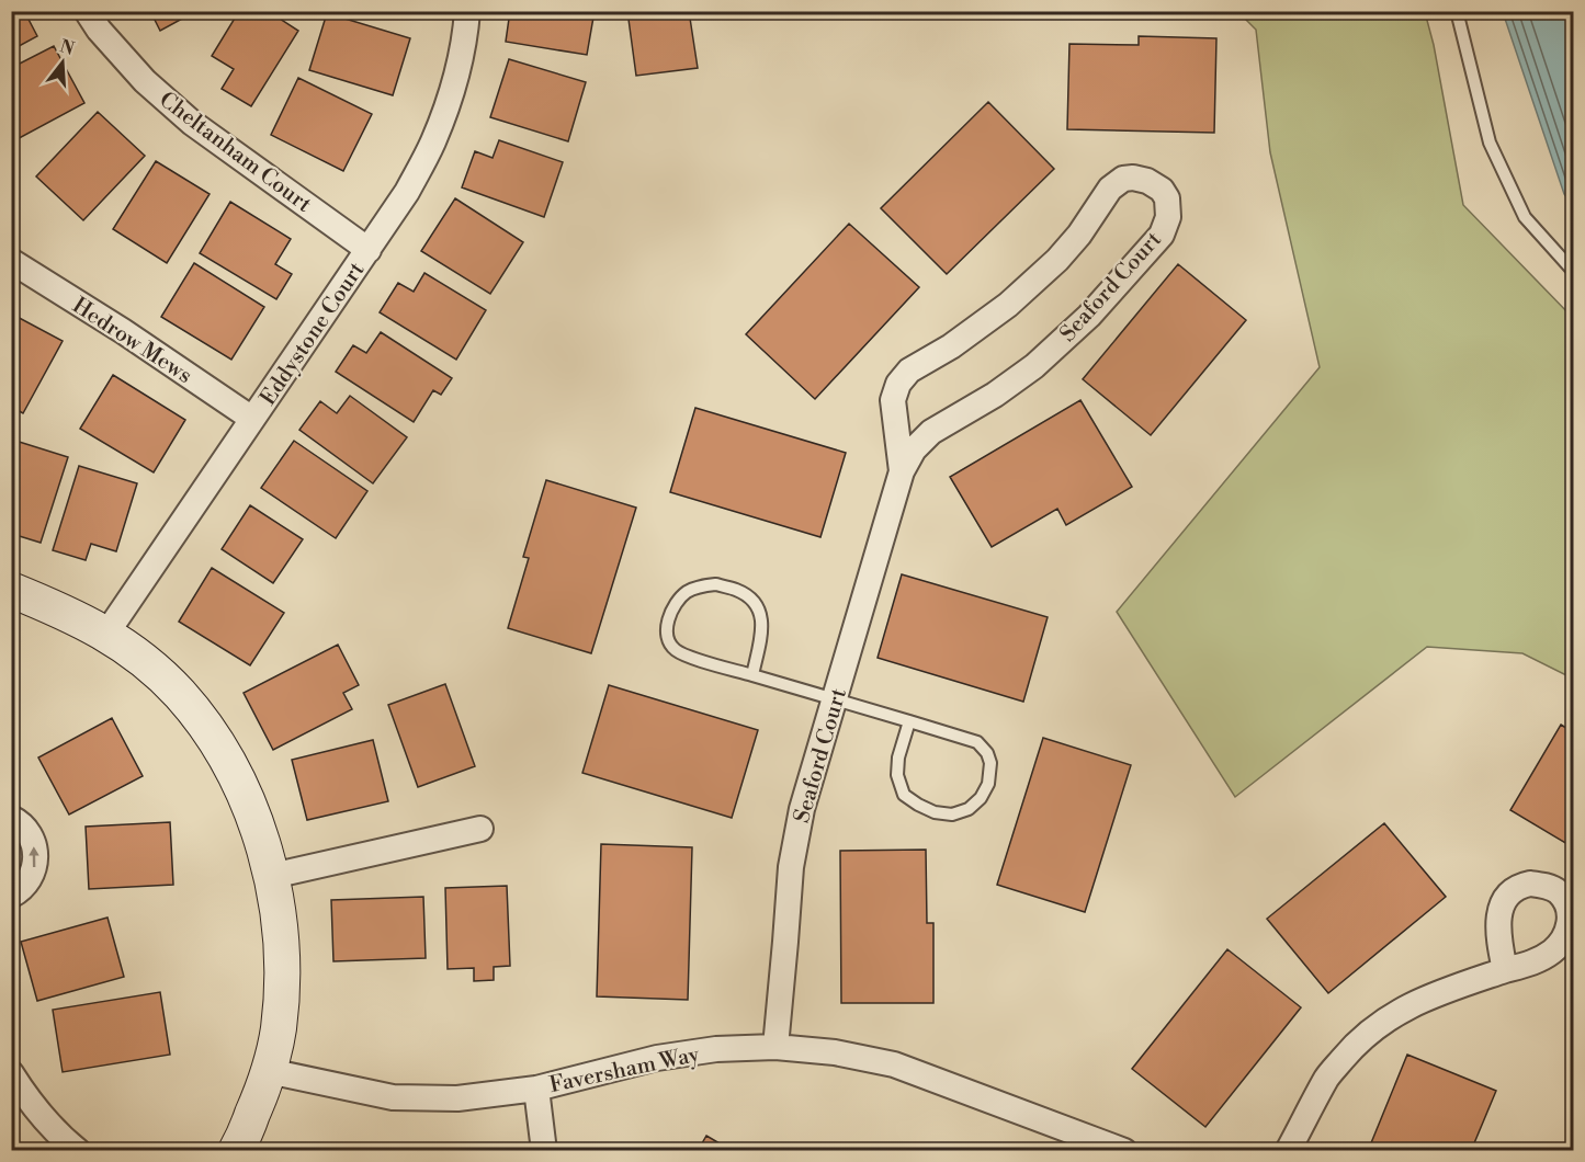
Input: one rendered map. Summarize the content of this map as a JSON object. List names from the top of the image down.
{
  "streets": {
    "street": [
      "Cheltanham Court",
      "Seaford Court",
      "Eddystone Court",
      "Hedrow Mews",
      "Faversham Way"
    ]
  },
  "crossings": [
    ["Cheltanham Court", "Eddystone Court"],
    ["Seaford Court", "Faversham Way"],
    ["Eddystone Court", "Hedrow Mews"]
  ],
  "north": "top"
}
